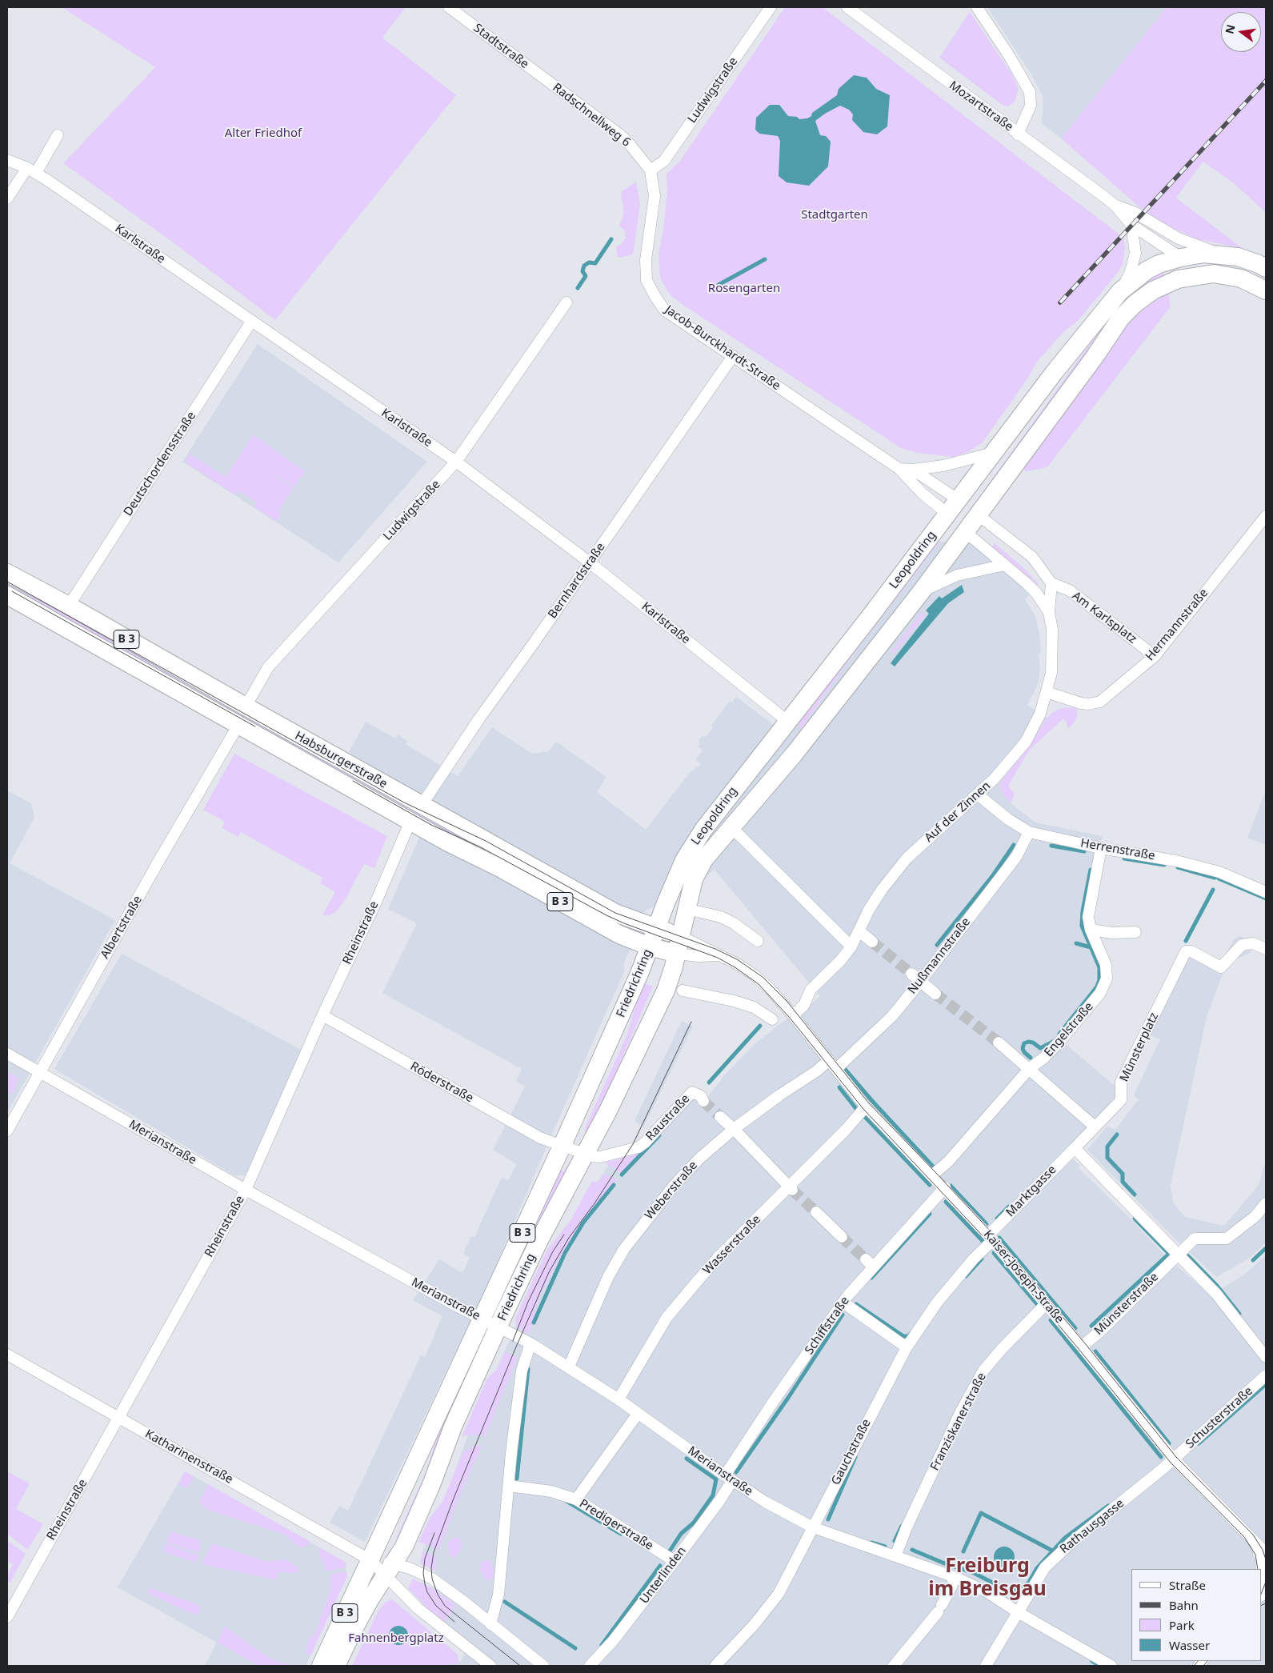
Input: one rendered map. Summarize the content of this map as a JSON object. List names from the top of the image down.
{
  "streets": {
    "main road": [
      "Leopoldring",
      "B 3",
      "Habsburgerstraße",
      "Friedrichring"
    ],
    "street": [
      "Stadtstraße",
      "Ludwigstraße",
      "Mozartstraße",
      "Radschnellweg 6",
      "Karlstraße",
      "Jacob-Burckhardt-Straße",
      "Deutschordensstraße",
      "Bernhardstraße",
      "Am Karlsplatz",
      "Hermannstraße",
      "Auf der Zinnen",
      "Herrenstraße",
      "Albertstraße",
      "Rheinstraße",
      "Nußmannstraße",
      "Engelstraße",
      "Münsterplatz",
      "Röderstraße",
      "Raustraße",
      "Merianstraße",
      "Weberstraße",
      "Marktgasse",
      "Wasserstraße",
      "Kaiser-Joseph-Straße",
      "Münsterstraße",
      "Schiffstraße",
      "Schusterstraße",
      "Franziskanerstraße",
      "Gauchstraße",
      "Katharinenstraße",
      "Predigerstraße",
      "Rathausgasse",
      "Unterlinden"
    ]
  },
  "crossings": [
    ["Stadtstraße", "Radschnellweg 6"],
    ["Ludwigstraße", "Radschnellweg 6"],
    ["Ludwigstraße", "Karlstraße"],
    ["Ludwigstraße", "Habsburgerstraße"],
    ["Mozartstraße", "Leopoldring"],
    ["Radschnellweg 6", "Jacob-Burckhardt-Straße"],
    ["Karlstraße", "Deutschordensstraße"],
    ["Karlstraße", "Leopoldring"],
    ["Karlstraße", "Bernhardstraße"],
    ["Jacob-Burckhardt-Straße", "Leopoldring"],
    ["Jacob-Burckhardt-Straße", "Bernhardstraße"],
    ["Deutschordensstraße", "Habsburgerstraße"],
    ["Leopoldring", "Habsburgerstraße"],
    ["Leopoldring", "Auf der Zinnen"],
    ["Leopoldring", "Friedrichring"],
    ["Leopoldring", "Kaiser-Joseph-Straße"],
    ["Bernhardstraße", "Habsburgerstraße"],
    ["Am Karlsplatz", "Hermannstraße"],
    ["Am Karlsplatz", "Auf der Zinnen"],
    ["Hermannstraße", "Auf der Zinnen"],
    ["B 3", "Friedrichring"],
    ["B 3", "Katharinenstraße"],
    ["Habsburgerstraße", "Albertstraße"],
    ["Habsburgerstraße", "Rheinstraße"],
    ["Habsburgerstraße", "Friedrichring"],
    ["Habsburgerstraße", "Kaiser-Joseph-Straße"],
    ["Auf der Zinnen", "Herrenstraße"],
    ["Auf der Zinnen", "Kaiser-Joseph-Straße"],
    ["Herrenstraße", "Nußmannstraße"],
    ["Herrenstraße", "Engelstraße"],
    ["Albertstraße", "Merianstraße"],
    ["Rheinstraße", "Röderstraße"],
    ["Rheinstraße", "Merianstraße"],
    ["Rheinstraße", "Katharinenstraße"],
    ["Nußmannstraße", "Kaiser-Joseph-Straße"],
    ["Friedrichring", "Röderstraße"],
    ["Friedrichring", "Raustraße"],
    ["Friedrichring", "Merianstraße"],
    ["Friedrichring", "Kaiser-Joseph-Straße"],
    ["Friedrichring", "Katharinenstraße"],
    ["Engelstraße", "Kaiser-Joseph-Straße"],
    ["Münsterplatz", "Marktgasse"],
    ["Röderstraße", "Raustraße"],
    ["Merianstraße", "Weberstraße"],
    ["Merianstraße", "Wasserstraße"],
    ["Merianstraße", "Schiffstraße"],
    ["Merianstraße", "Franziskanerstraße"],
    ["Merianstraße", "Gauchstraße"],
    ["Merianstraße", "Rathausgasse"],
    ["Merianstraße", "Unterlinden"],
    ["Weberstraße", "Kaiser-Joseph-Straße"],
    ["Marktgasse", "Kaiser-Joseph-Straße"],
    ["Marktgasse", "Gauchstraße"],
    ["Wasserstraße", "Kaiser-Joseph-Straße"],
    ["Kaiser-Joseph-Straße", "Münsterstraße"],
    ["Kaiser-Joseph-Straße", "Schiffstraße"],
    ["Kaiser-Joseph-Straße", "Schusterstraße"],
    ["Kaiser-Joseph-Straße", "Franziskanerstraße"],
    ["Kaiser-Joseph-Straße", "Gauchstraße"],
    ["Kaiser-Joseph-Straße", "Rathausgasse"],
    ["Schiffstraße", "Unterlinden"],
    ["Schusterstraße", "Rathausgasse"],
    ["Predigerstraße", "Unterlinden"]
  ],
  "districts": ["Freiburg im Breisgau"],
  "parks": [
    "Alter Friedhof",
    "Stadtgarten",
    "Rosengarten",
    "Fahnenbergplatz"
  ],
  "legend": [
    "Straße",
    "Bahn",
    "Park",
    "Wasser"
  ],
  "north": "left"
}
